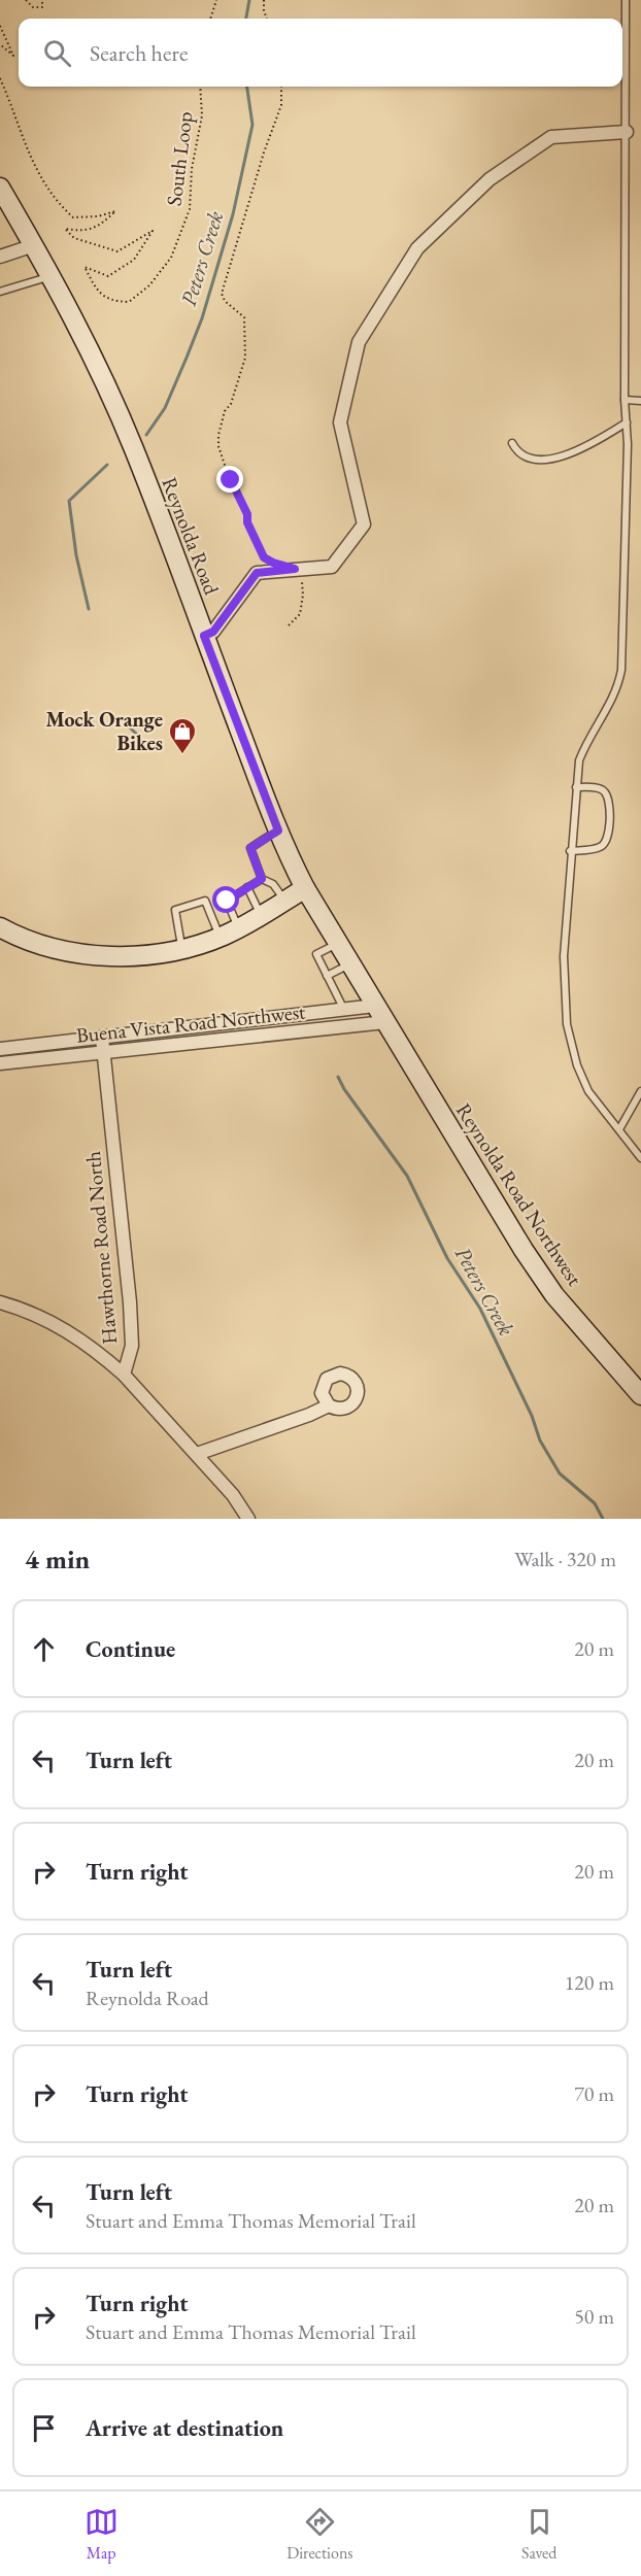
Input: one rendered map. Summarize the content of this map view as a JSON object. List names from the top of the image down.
{
  "streets": {
    "main road": ["Reynolda Road", "Reynolda Road Northwest"],
    "street": ["Buena Vista Road Northwest", "Hawthorne Road North"],
    "path": ["South Loop"]
  },
  "crossings": [
    ["Reynolda Road", "Buena Vista Road Northwest"],
    ["Reynolda Road", "Reynolda Road Northwest"],
    ["Buena Vista Road Northwest", "Reynolda Road Northwest"],
    ["Buena Vista Road Northwest", "Hawthorne Road North"]
  ],
  "water": ["Peters Creek"],
  "places": {
    "shop": ["Mock Orange Bikes"]
  },
  "page": {
    "search": "Search here",
    "heading": ["4 min", "Walk · 320 m"],
    "list": [
      ["Continue", "20 m"],
      ["Turn left", "20 m"],
      ["Turn right", "20 m"],
      ["Turn left", "Reynolda Road", "120 m"],
      ["Turn right", "70 m"],
      ["Turn left", "Stuart and Emma Thomas Memorial Trail", "20 m"],
      ["Turn right", "Stuart and Emma Thomas Memorial Trail", "50 m"],
      "Arrive at destination"
    ],
    "nav": ["Map", "Directions", "Saved"]
  }
}
